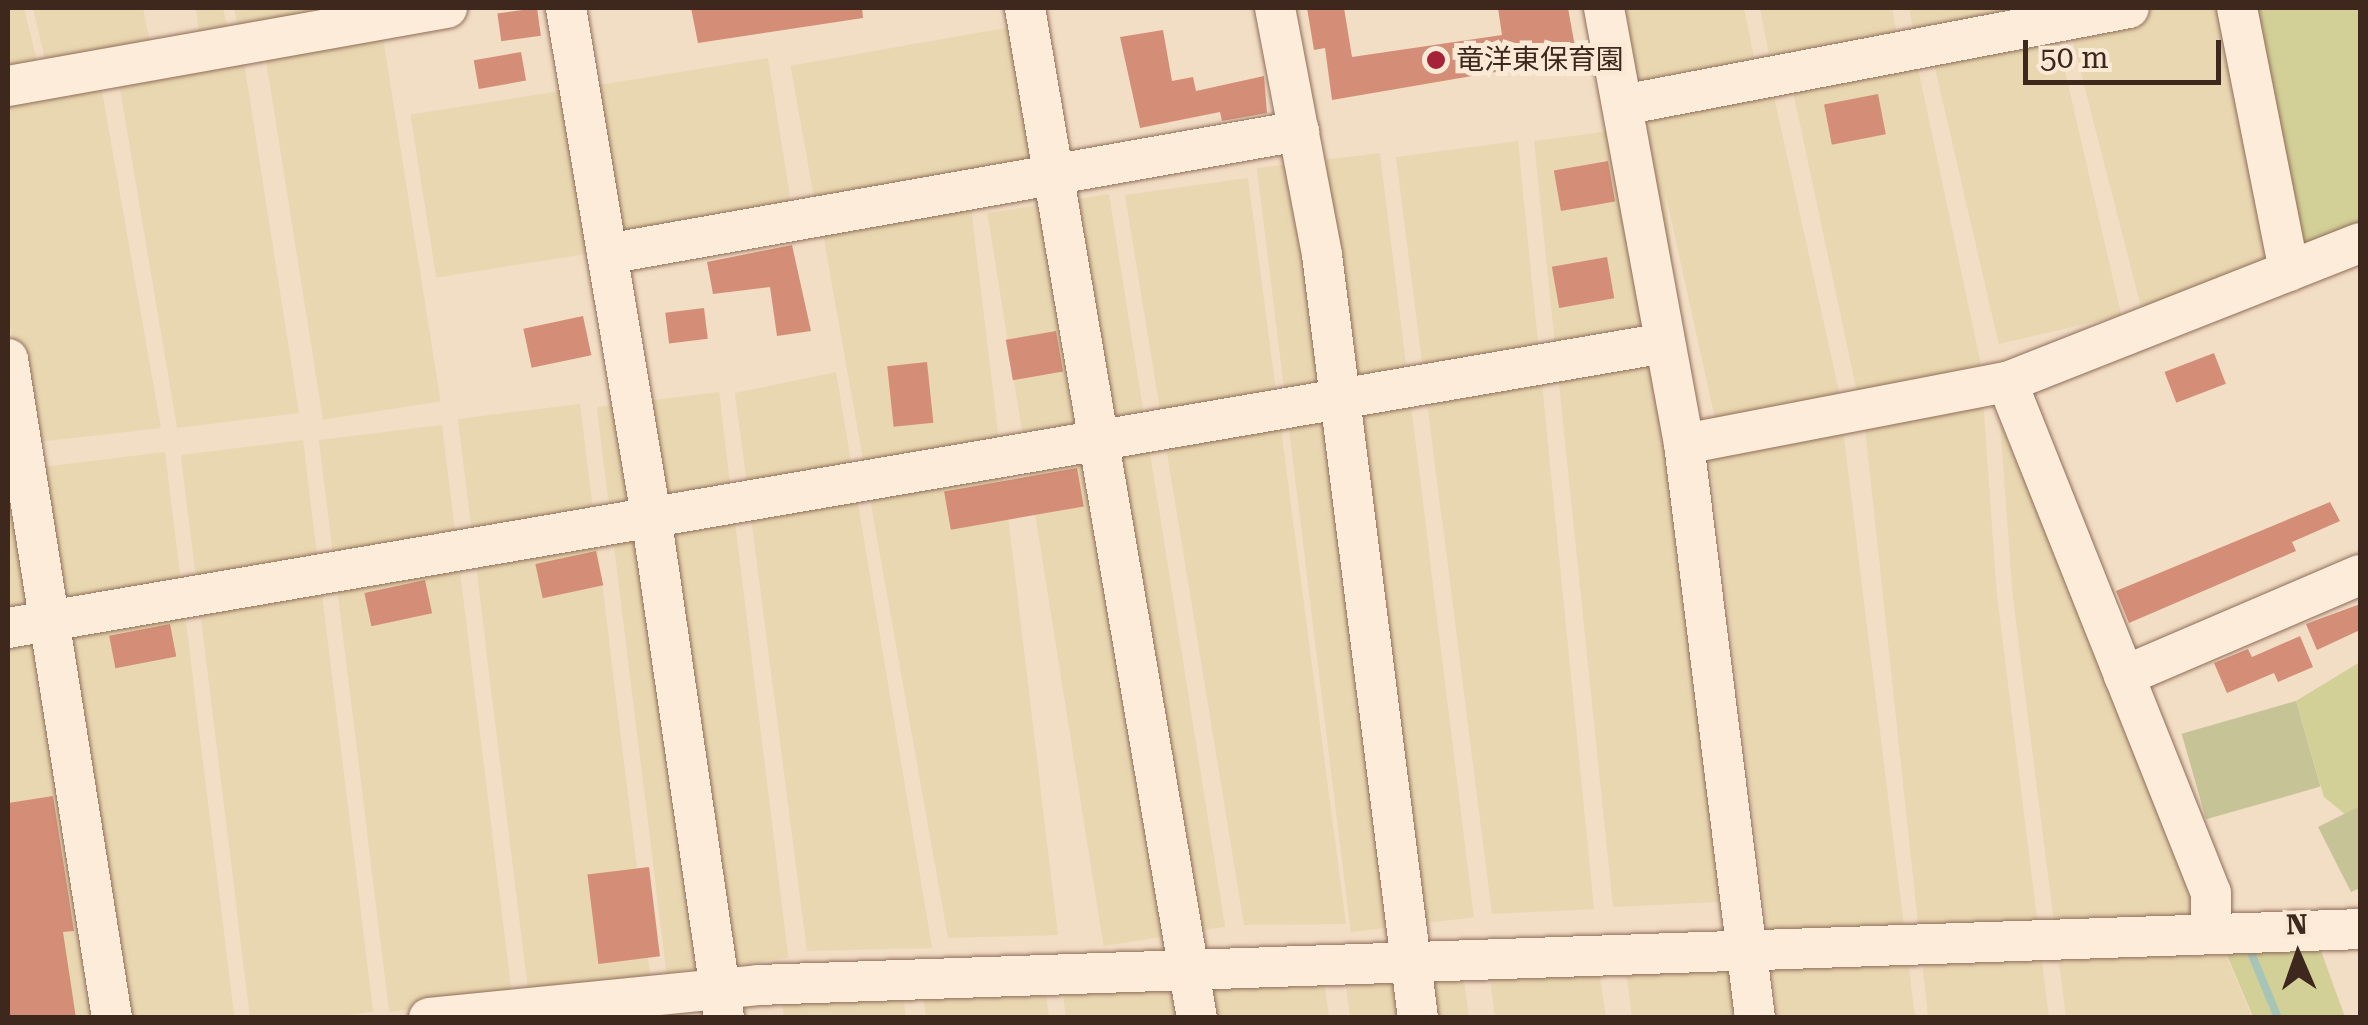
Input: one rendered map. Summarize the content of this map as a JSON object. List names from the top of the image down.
{
  "places": ["竜洋東保育園"],
  "scale_bar": "50 m",
  "north": "top"
}
